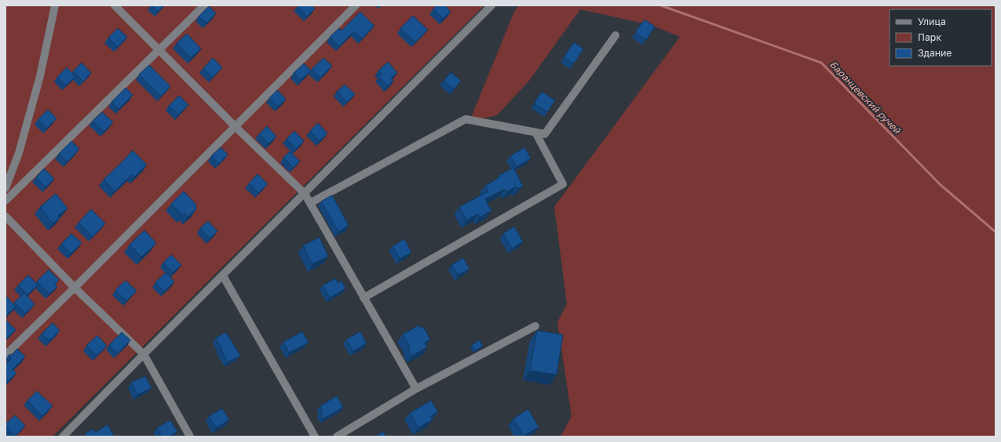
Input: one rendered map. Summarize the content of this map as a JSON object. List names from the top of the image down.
{
  "water": ["Баранцевский ручей"],
  "legend": ["Улица", "Парк", "Здание"]
}
